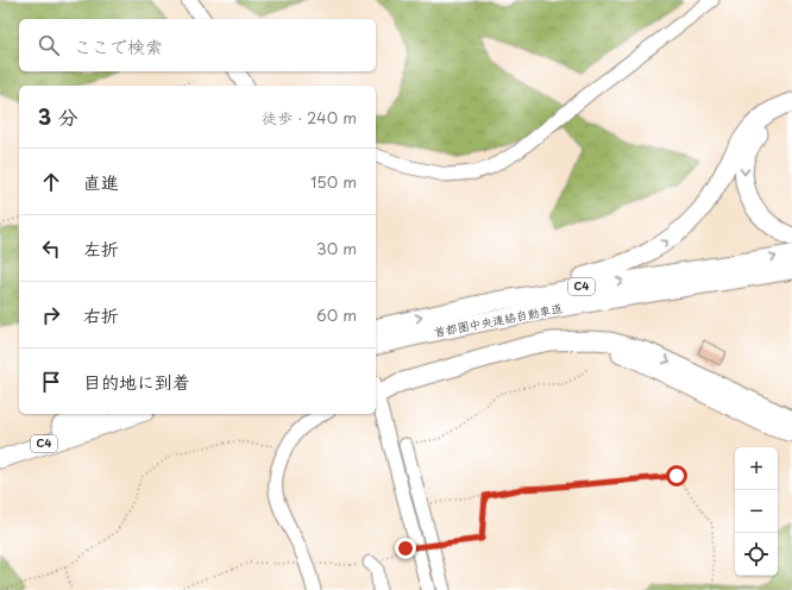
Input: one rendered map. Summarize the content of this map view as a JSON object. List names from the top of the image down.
{
  "streets": {
    "highway": ["C4", "首都圏中央連絡自動車道"]
  },
  "page": {
    "search": "ここで検索",
    "heading": ["3 分", "徒歩 · 240 m"],
    "list": [
      ["直進", "150 m"],
      ["左折", "30 m"],
      ["右折", "60 m"],
      "目的地に到着"
    ],
    "map_buttons": ["+", "−"]
  }
}
